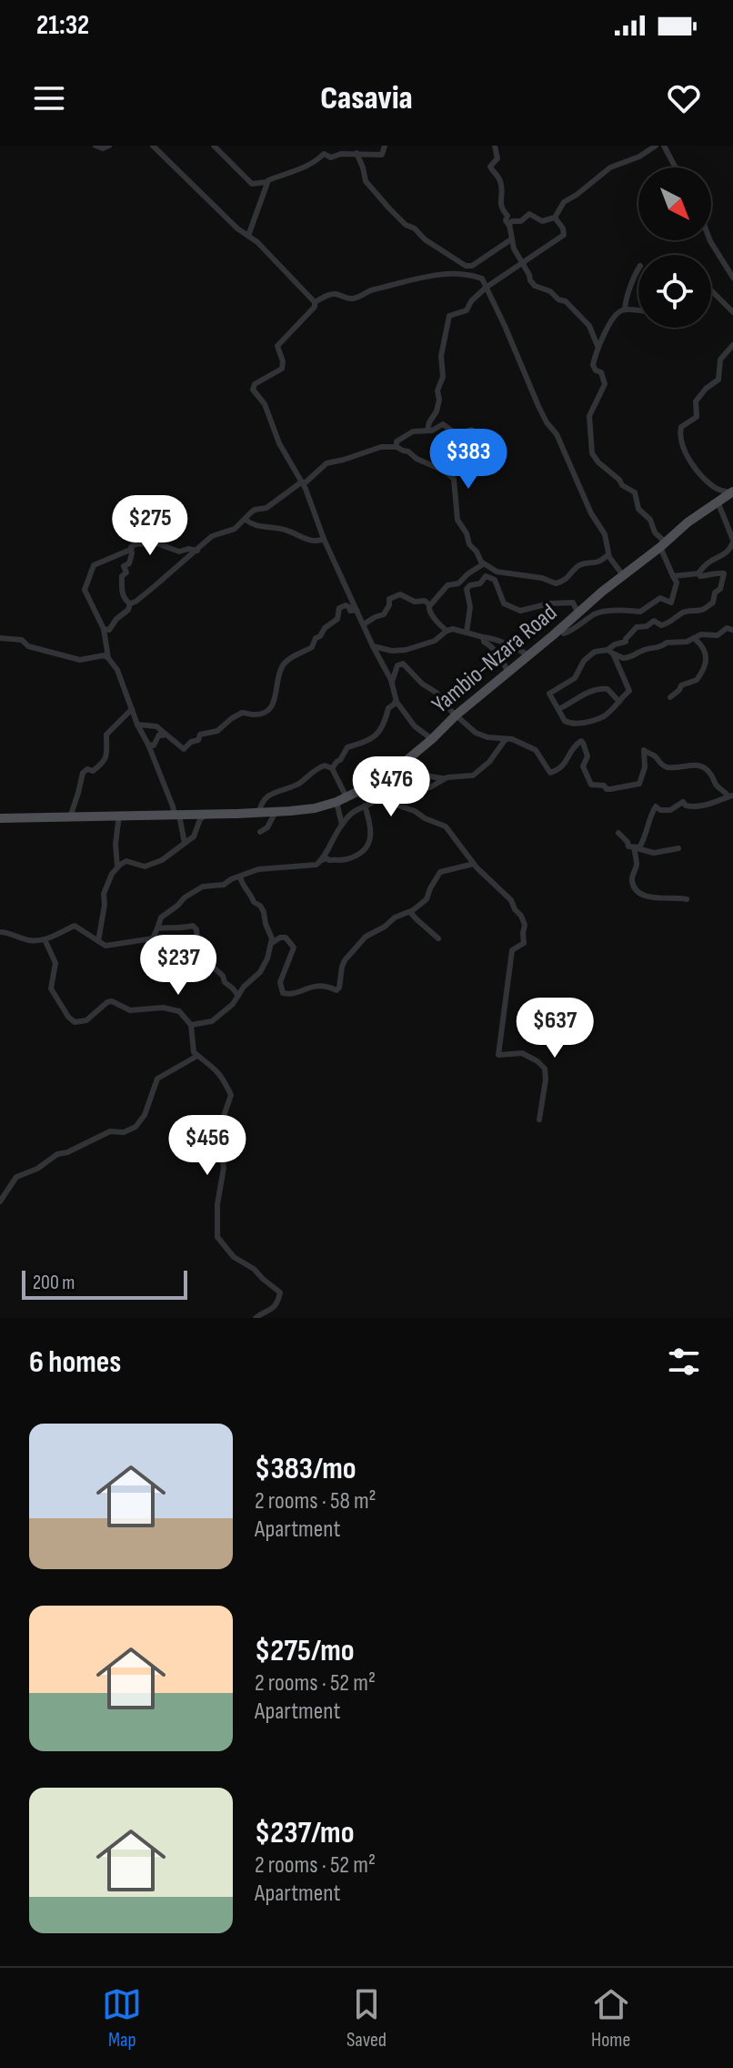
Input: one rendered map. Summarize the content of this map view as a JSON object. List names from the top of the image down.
{
  "streets": {
    "main road": ["Yambio-Nzara Road"]
  },
  "scale_bar": "200 m",
  "north": "bottom right",
  "page": {
    "status": "21:32",
    "header": "Casavia",
    "price": [
      "$383",
      "$275",
      "$476",
      "$237",
      "$637",
      "$456"
    ],
    "scale": "200 m",
    "heading": "6 homes",
    "list": [
      {
        "name": "$383/mo",
        "note": "2 rooms · 58 m² · Apartment"
      },
      {
        "name": "$275/mo",
        "note": "2 rooms · 52 m² · Apartment"
      },
      {
        "name": "$237/mo",
        "note": "2 rooms · 52 m² · Apartment"
      }
    ],
    "tabs": ["Map", "Saved", "Home"]
  }
}
